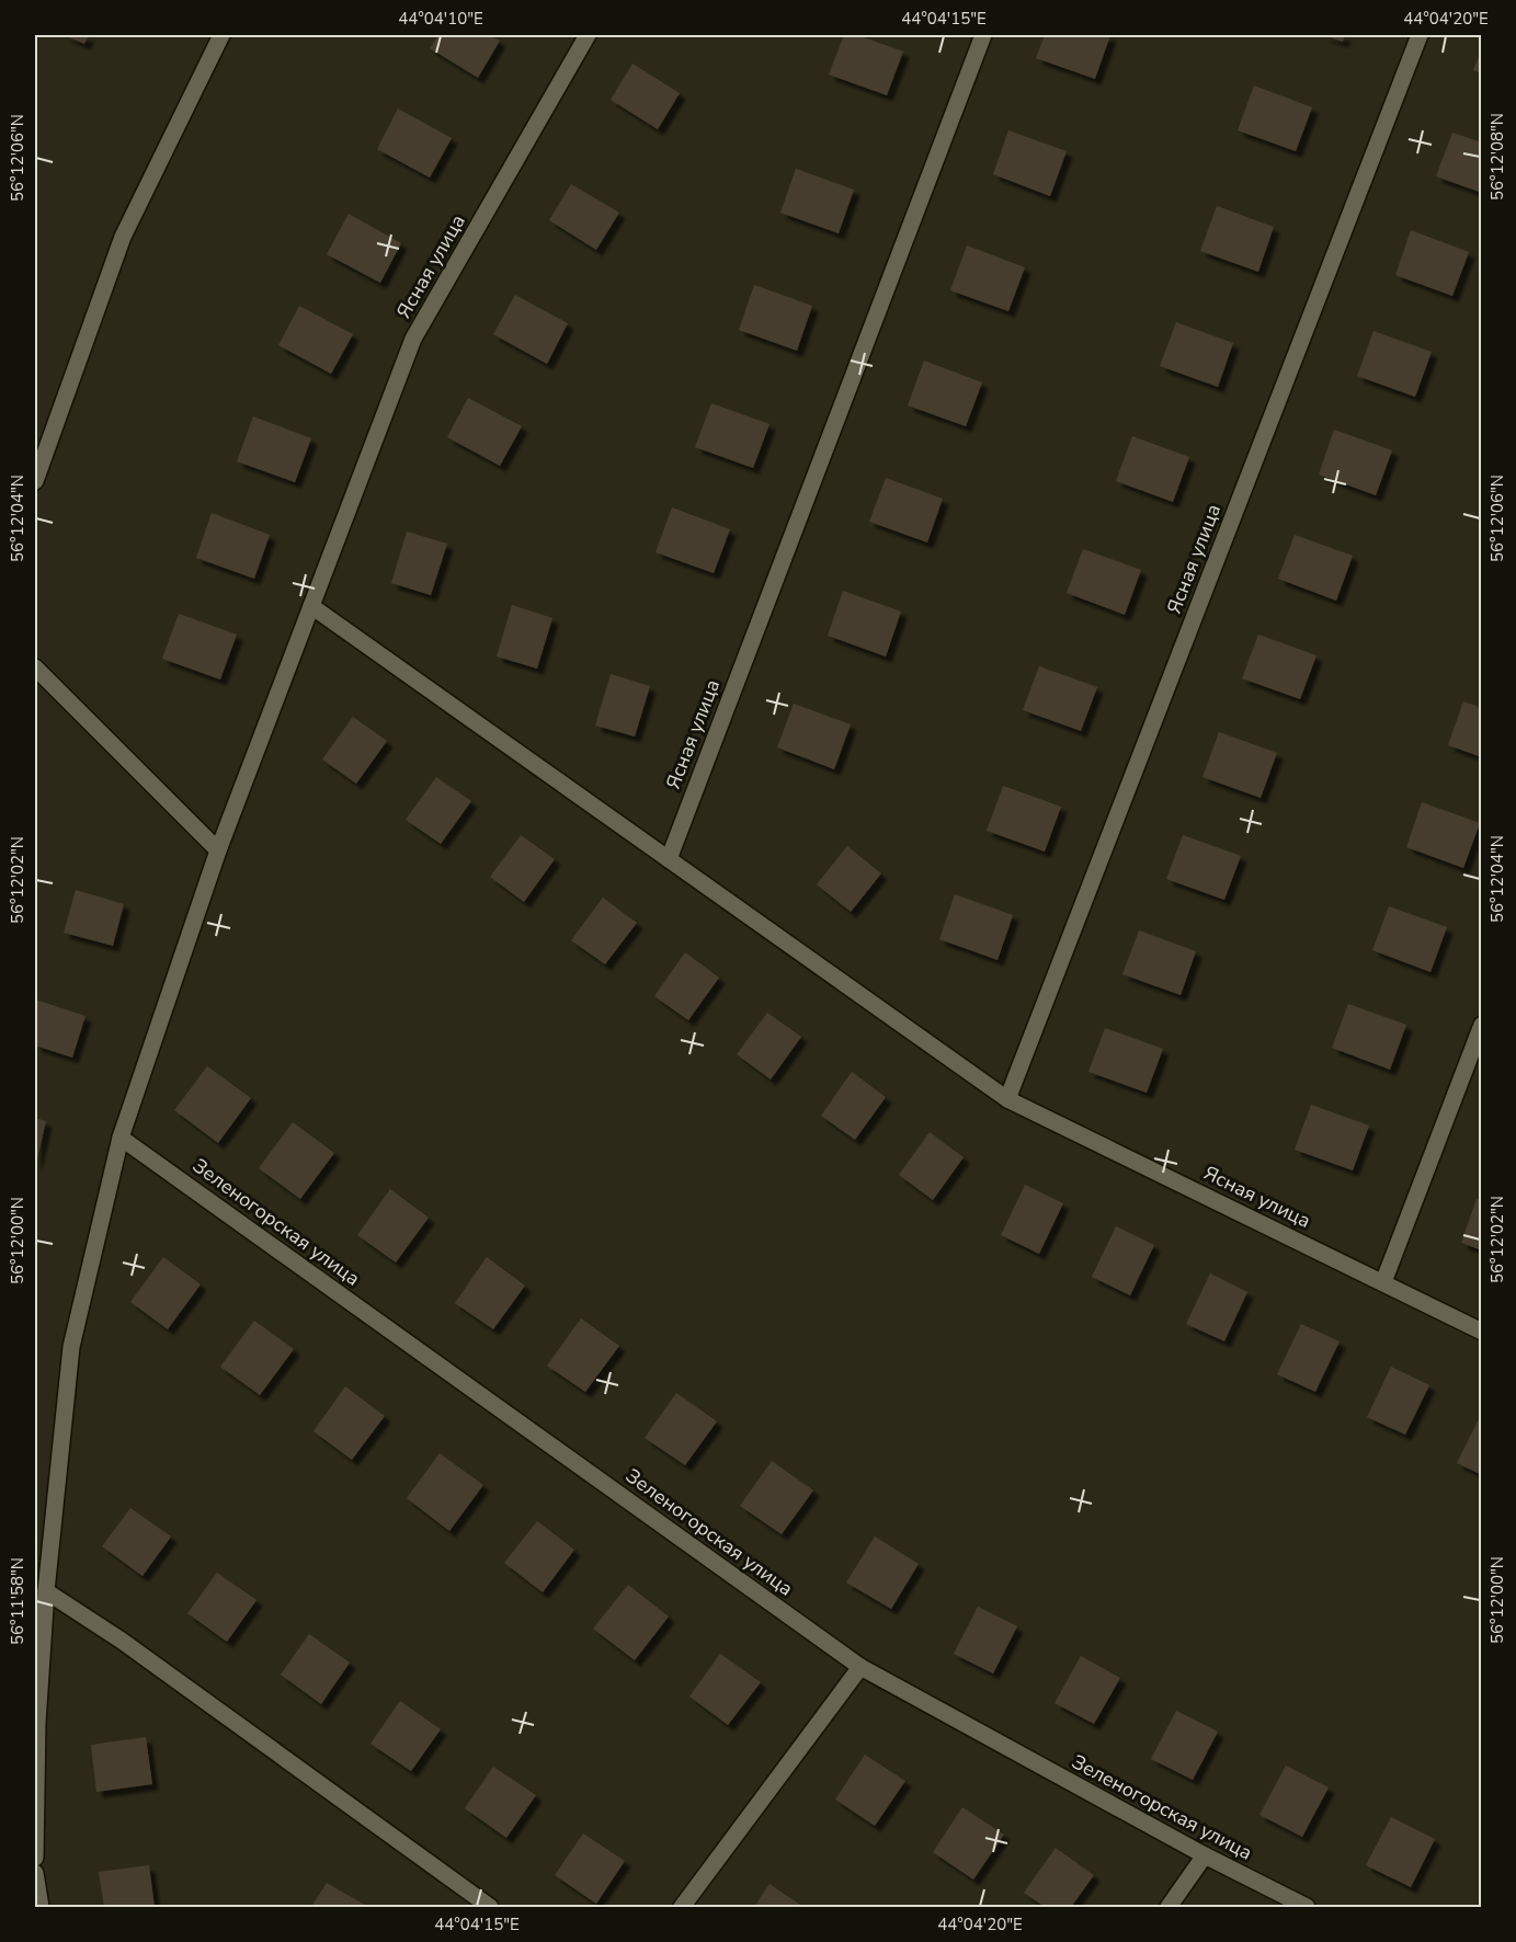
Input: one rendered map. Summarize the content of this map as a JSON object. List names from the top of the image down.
{
  "streets": {
    "street": ["Ясная улица", "Зеленогорская улица"]
  },
  "crossings": [
    ["Ясная улица", "Зеленогорская улица"]
  ],
  "coordinates": [
    "44°04'10\"E",
    "44°04'15\"E",
    "44°04'20\"E",
    "56°12'08\"N",
    "56°12'06\"N",
    "56°12'04\"N",
    "56°12'02\"N",
    "56°12'00\"N",
    "56°11'58\"N"
  ]
}
